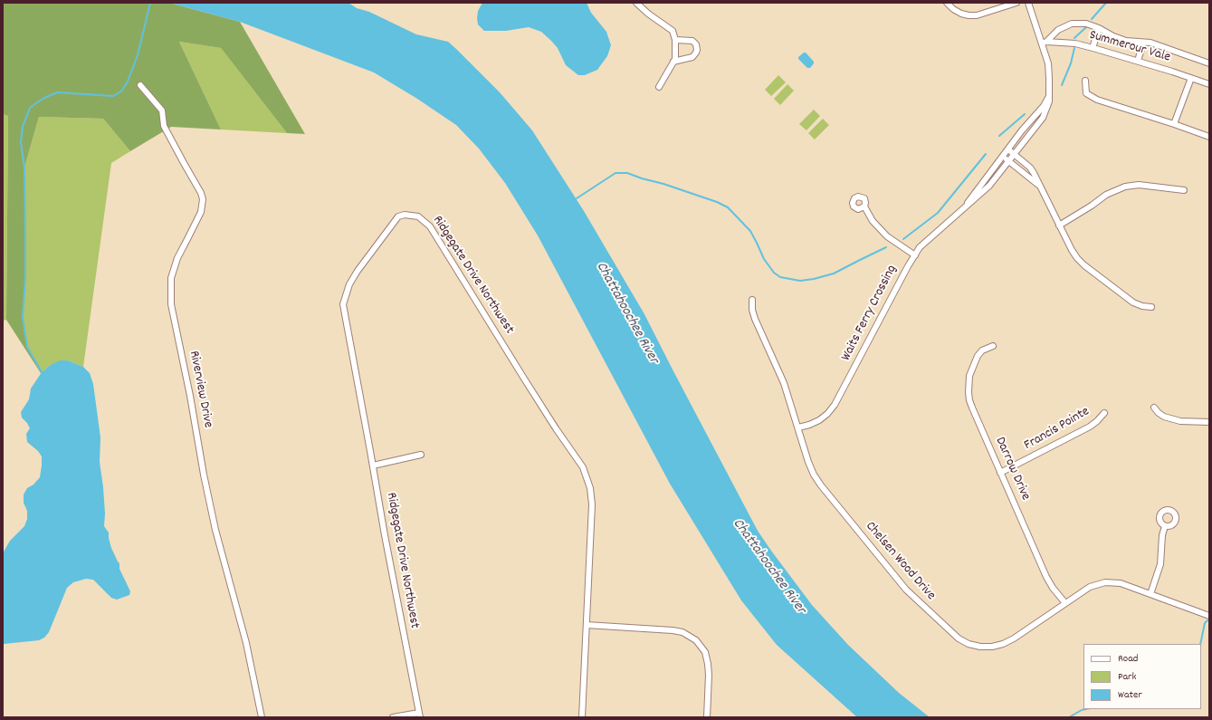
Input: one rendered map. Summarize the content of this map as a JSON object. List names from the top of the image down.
{
  "streets": {
    "street": [
      "Summerour Vale",
      "Ridgegate Drive Northwest",
      "Waits Ferry Crossing",
      "Riverview Drive",
      "Francis Pointe",
      "Darrow Drive",
      "Chelsen Wood Drive"
    ]
  },
  "crossings": [
    ["Summerour Vale", "Waits Ferry Crossing"],
    ["Waits Ferry Crossing", "Chelsen Wood Drive"],
    ["Francis Pointe", "Darrow Drive"],
    ["Darrow Drive", "Chelsen Wood Drive"]
  ],
  "water": ["Chattahoochee River"],
  "legend": ["Road", "Park", "Water"]
}
